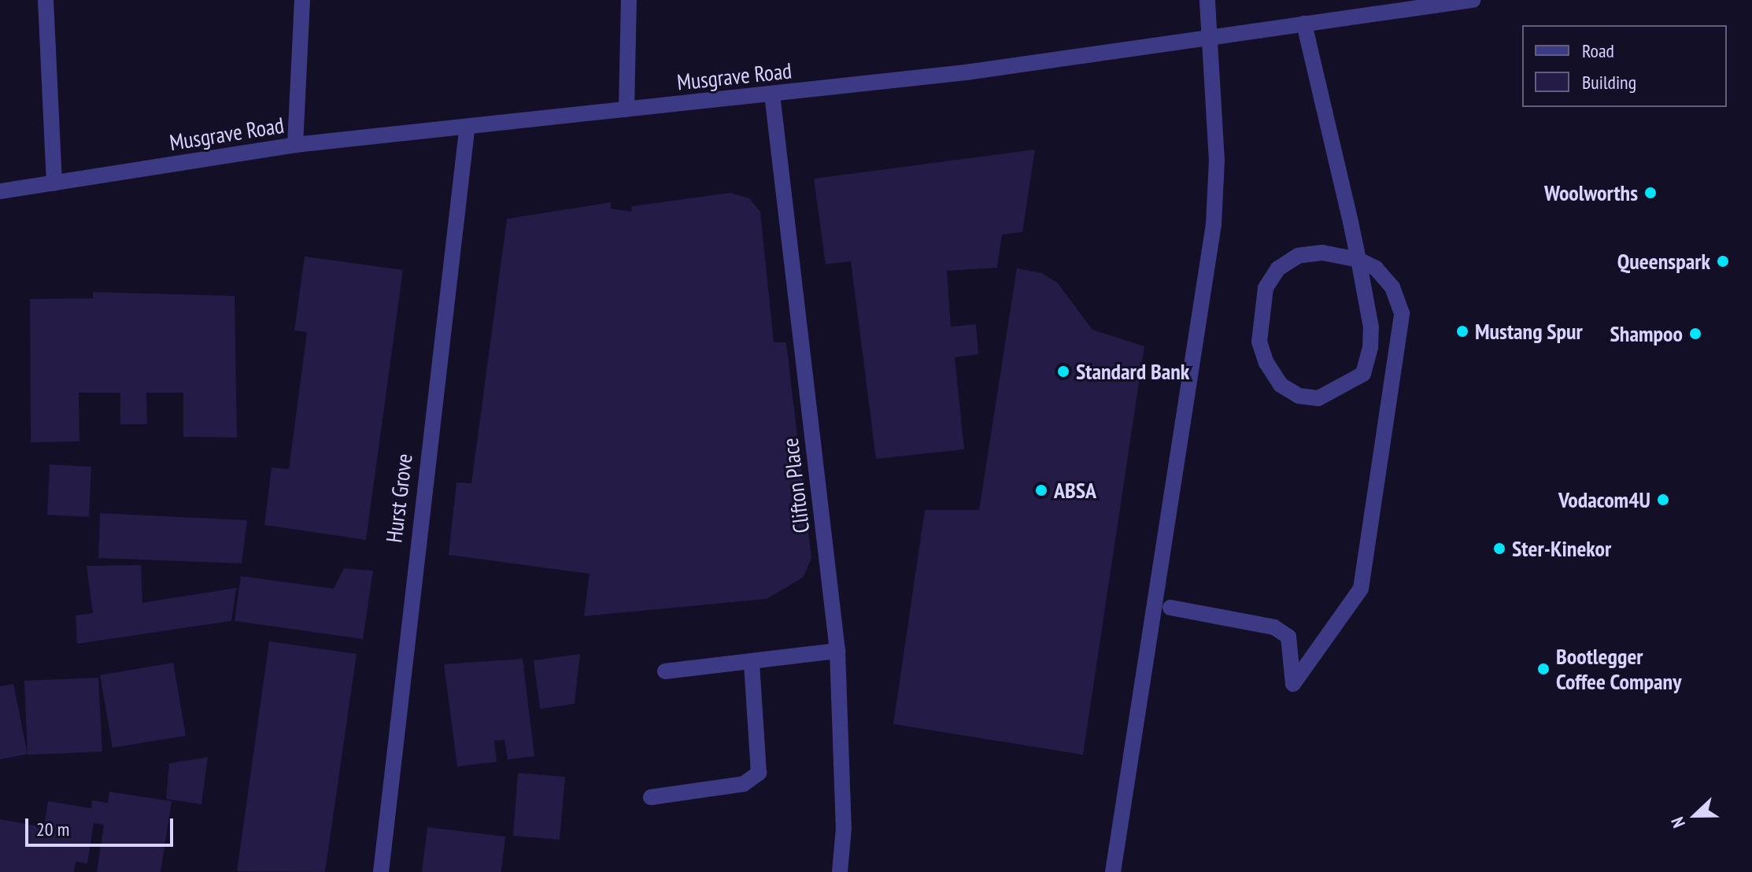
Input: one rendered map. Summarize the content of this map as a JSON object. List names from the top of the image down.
{
  "streets": {
    "street": ["Musgrave Road", "Clifton Place", "Hurst Grove"]
  },
  "crossings": [
    ["Musgrave Road", "Clifton Place"],
    ["Musgrave Road", "Hurst Grove"]
  ],
  "places": [
    "Woolworths",
    "Queenspark",
    "Mustang Spur",
    "Shampoo",
    "Standard Bank",
    "ABSA",
    "Vodacom4U",
    "Ster-Kinekor",
    "Bootlegger Coffee Company"
  ],
  "legend": ["Road", "Building"],
  "scale_bar": "20 m",
  "north": "left"
}
